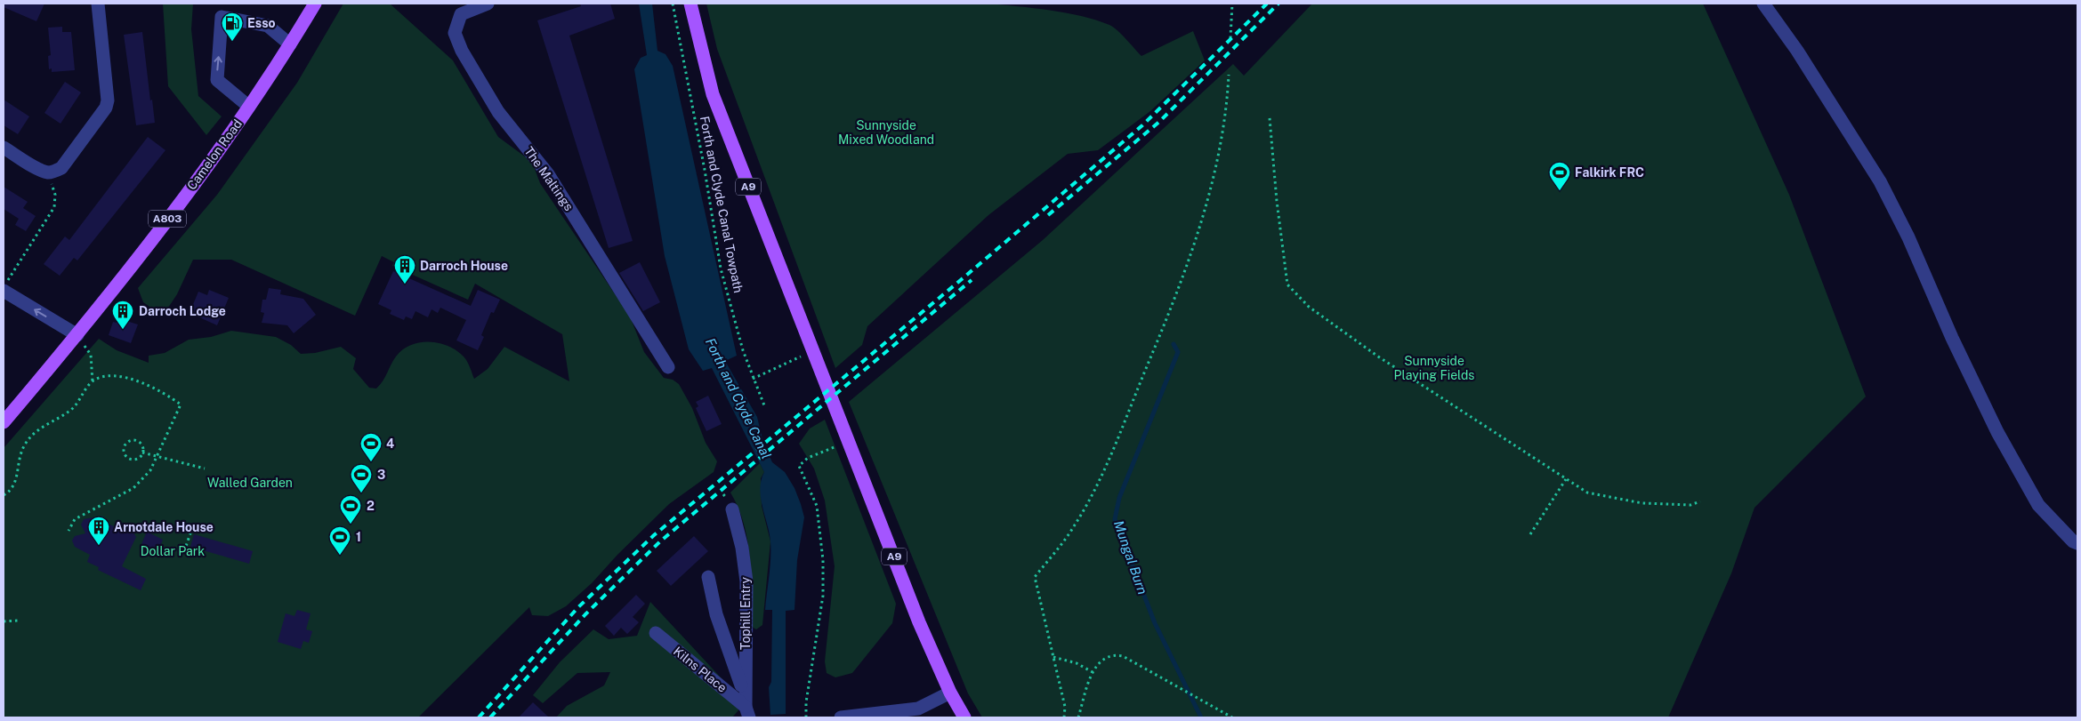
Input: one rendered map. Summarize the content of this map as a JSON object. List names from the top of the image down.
{
  "streets": {
    "main road": ["Camelon Road", "A9", "A803"],
    "street": ["The Maltings", "Tophill Entry", "Kilns Place"],
    "path": ["Forth and Clyde Canal Towpath"]
  },
  "crossings": [
    ["Tophill Entry", "Kilns Place"]
  ],
  "water": ["Forth and Clyde Canal", "Mungal Burn"],
  "parks": [
    "Sunnyside Mixed Woodland",
    "Sunnyside Playing Fields",
    "Walled Garden",
    "Dollar Park"
  ],
  "places": {
    "fuel station": ["Esso"],
    "sports": [
      "Falkirk FRC",
      "4",
      "3",
      "2",
      "1"
    ],
    "building": ["Darroch House", "Darroch Lodge", "Arnotdale House"]
  }
}
